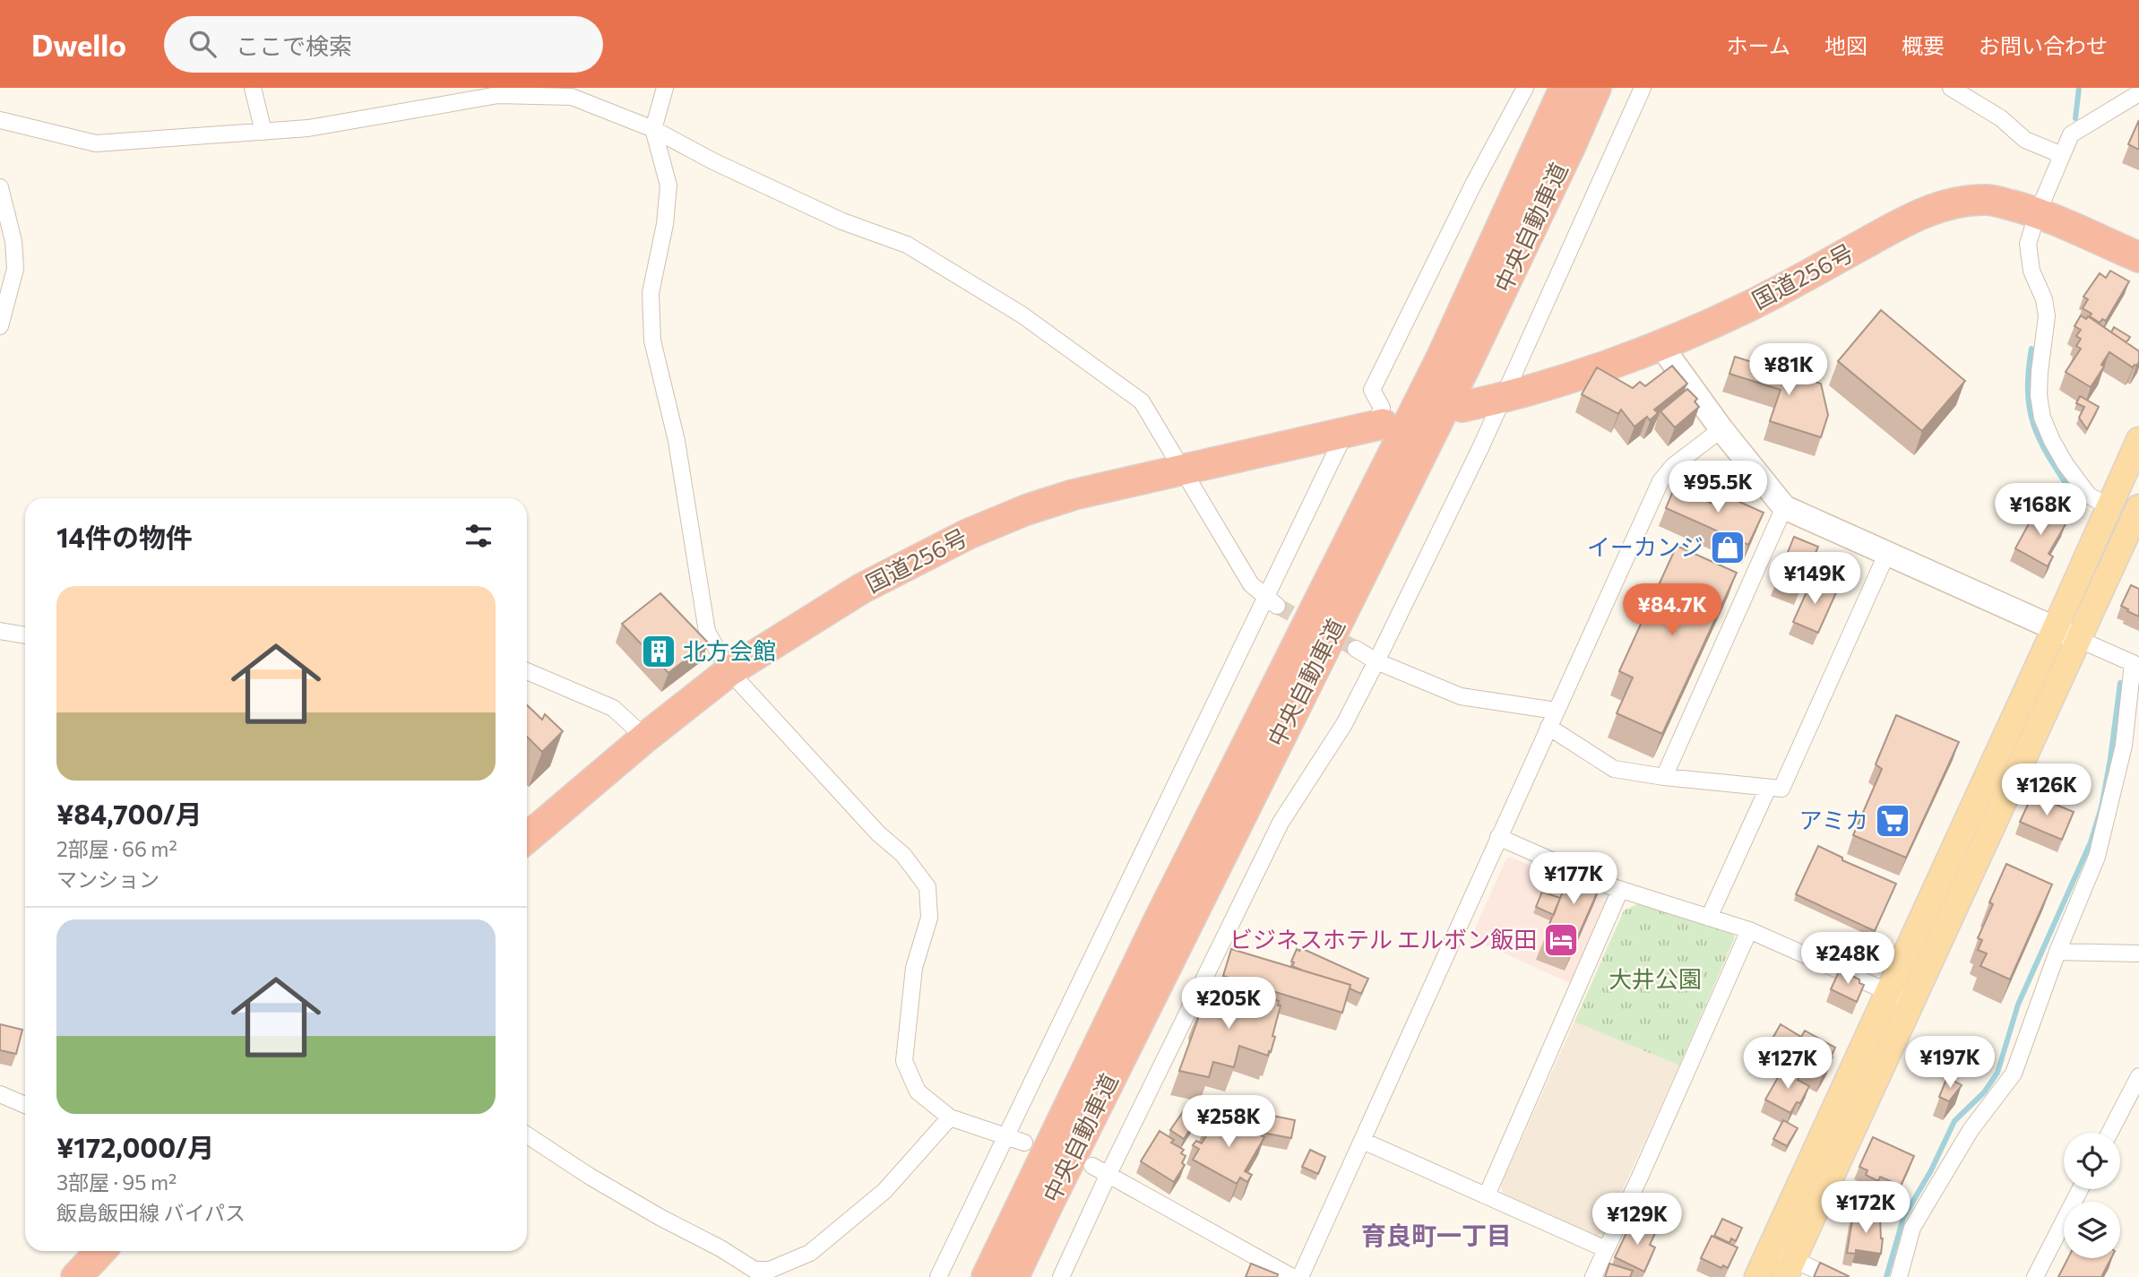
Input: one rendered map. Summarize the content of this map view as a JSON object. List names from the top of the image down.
{
  "streets": {
    "highway": ["中央自動車道", "国道256号"]
  },
  "districts": ["育良町一丁目"],
  "parks": ["大井公園"],
  "places": {
    "shop": ["イーカンジ"],
    "building": ["北方会館"],
    "supermarket": ["アミカ"],
    "hotel": ["ビジネスホテル エルボン飯田"]
  },
  "page": {
    "header": "Dwello",
    "search": "ここで検索",
    "nav": [
      "ホーム",
      "地図",
      "概要",
      "お問い合わせ"
    ],
    "price": [
      "¥81K",
      "¥95.5K",
      "¥168K",
      "¥149K",
      "¥84.7K",
      "¥126K",
      "¥177K",
      "¥248K",
      "¥205K",
      "¥197K",
      "¥127K",
      "¥258K",
      "¥172K",
      "¥129K"
    ],
    "heading": "14件の物件",
    "list": [
      {
        "name": "¥84,700/月",
        "note": "2部屋 · 66 m² · マンション"
      },
      {
        "name": "¥172,000/月",
        "note": "3部屋 · 95 m² · 飯島飯田線 バイパス"
      }
    ]
  }
}
